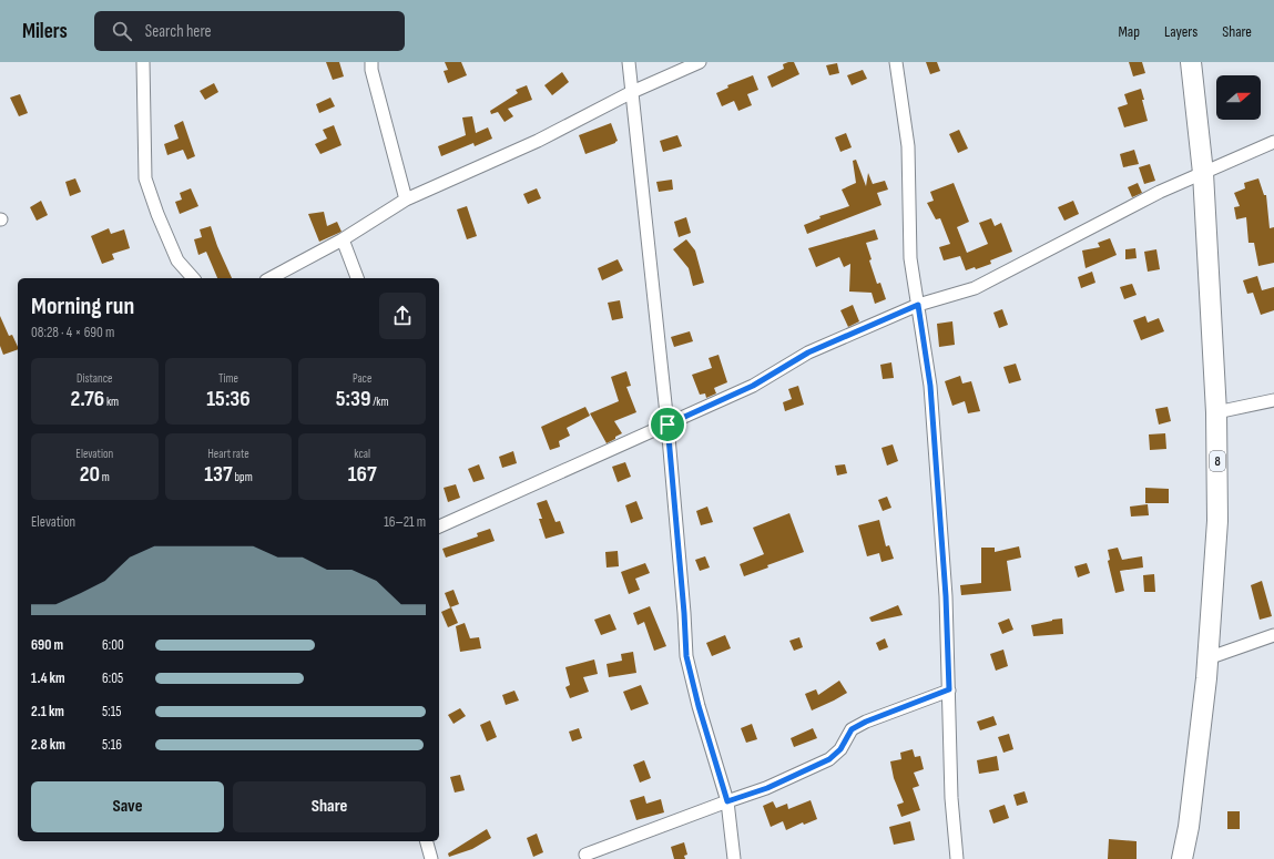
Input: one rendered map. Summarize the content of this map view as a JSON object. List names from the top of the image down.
{
  "streets": {
    "main road": ["8"]
  },
  "north": "right",
  "page": {
    "header": "Milers",
    "search": "Search here",
    "nav": ["Map", "Layers", "Share"],
    "heading": ["Morning run", "08:28 · 4 × 690 m"],
    "stats": [
      ["Distance", "2.76 km"],
      ["Time", "15:36"],
      ["Pace", "5:39 /km"],
      ["Elevation", "20 m"],
      ["Heart rate", "137 bpm"],
      ["kcal", "167"]
    ],
    "chart": ["Elevation", "16–21 m"],
    "list": [
      {
        "name": "690 m",
        "note": "6:00"
      },
      {
        "name": "1.4 km",
        "note": "6:05"
      },
      {
        "name": "2.1 km",
        "note": "5:15"
      },
      {
        "name": "2.8 km",
        "note": "5:16"
      }
    ],
    "buttons": ["Save", "Share"]
  }
}
